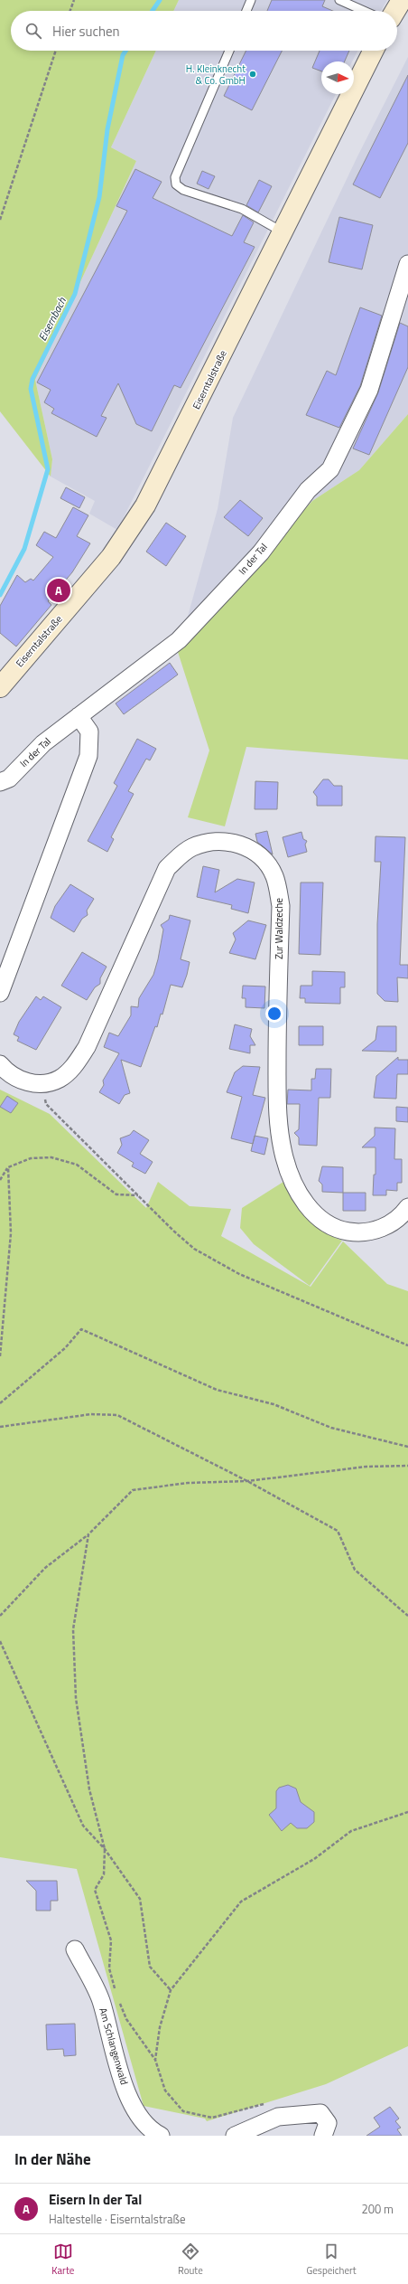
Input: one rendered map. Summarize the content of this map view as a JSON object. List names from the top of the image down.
{
  "streets": {
    "main road": ["Eiserntalstraße"],
    "street": ["In der Tal", "Zur Waldzeche", "Am Schlangenwald"]
  },
  "water": ["Eisernbach"],
  "places": ["H. Kleinknecht & Co. GmbH"],
  "north": "right",
  "page": {
    "search": "Hier suchen",
    "pins": "A",
    "heading": "In der Nähe",
    "list": [
      {
        "mark": "A",
        "name": "Eisern In der Tal",
        "note": "Haltestelle · Eiserntalstraße",
        "value": "200 m"
      }
    ],
    "nav": ["Karte", "Route", "Gespeichert"]
  }
}
